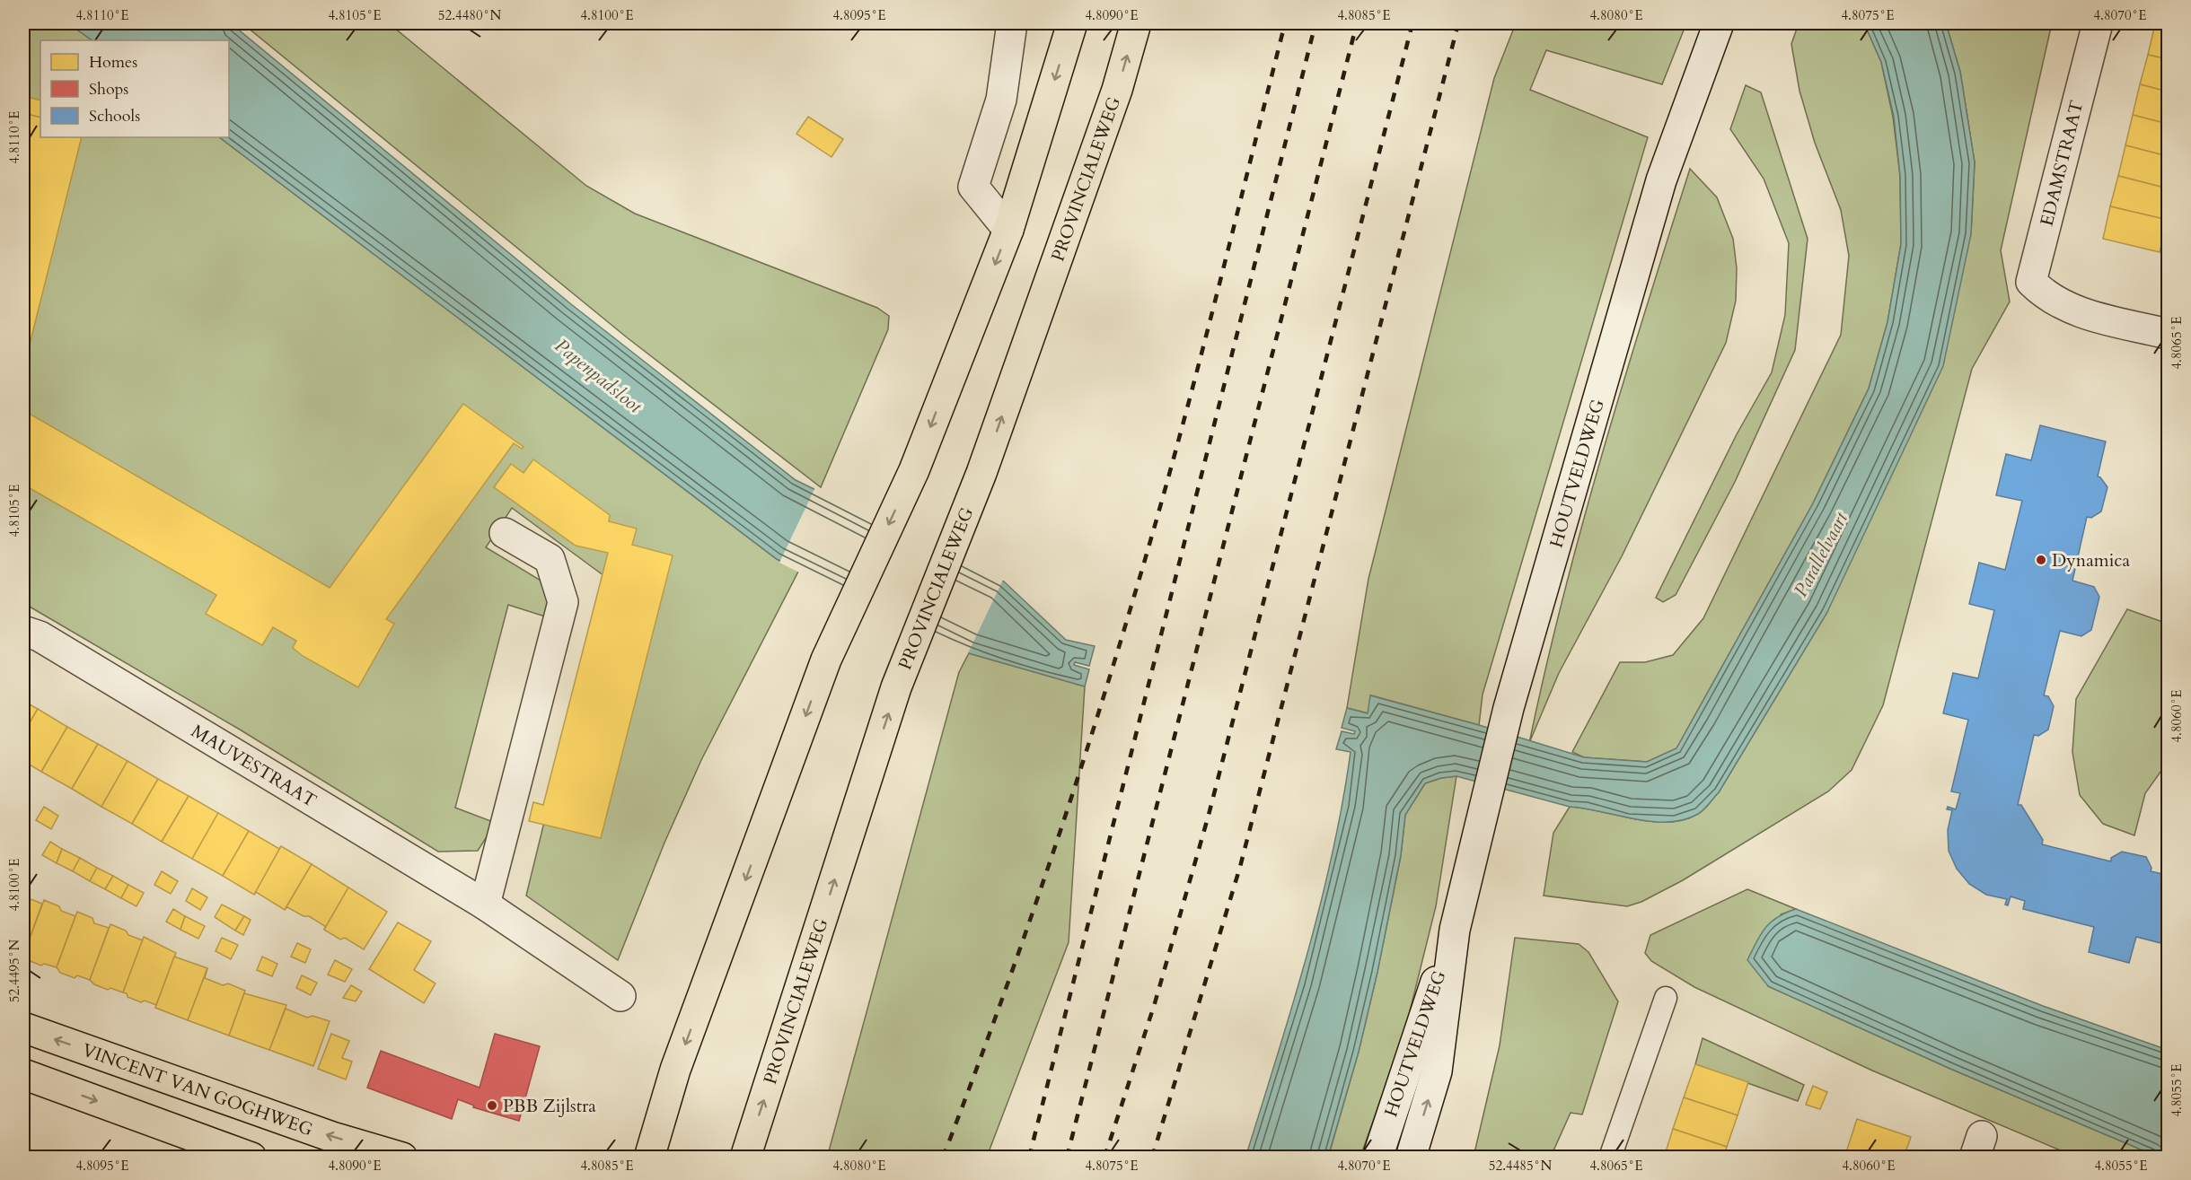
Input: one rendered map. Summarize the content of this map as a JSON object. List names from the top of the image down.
{
  "streets": {
    "main road": ["PROVINCIALEWEG", "VINCENT VAN GOGHWEG"],
    "street": ["EDAMSTRAAT", "HOUTVELDWEG", "MAUVESTRAAT"]
  },
  "water": ["Papenpadsloot", "Parallelvaart"],
  "places": ["Dynamica", "PBB Zijlstra"],
  "legend": ["Homes", "Shops", "Schools"],
  "coordinates": [
    "4.8110°E",
    "4.8105°E",
    "52.4480°N",
    "4.8100°E",
    "4.8095°E",
    "4.8090°E",
    "4.8085°E",
    "4.8080°E",
    "4.8075°E",
    "4.8070°E",
    "4.8065°E",
    "4.8060°E",
    "52.4495°N",
    "4.8055°E",
    "52.4485°N"
  ]
}
